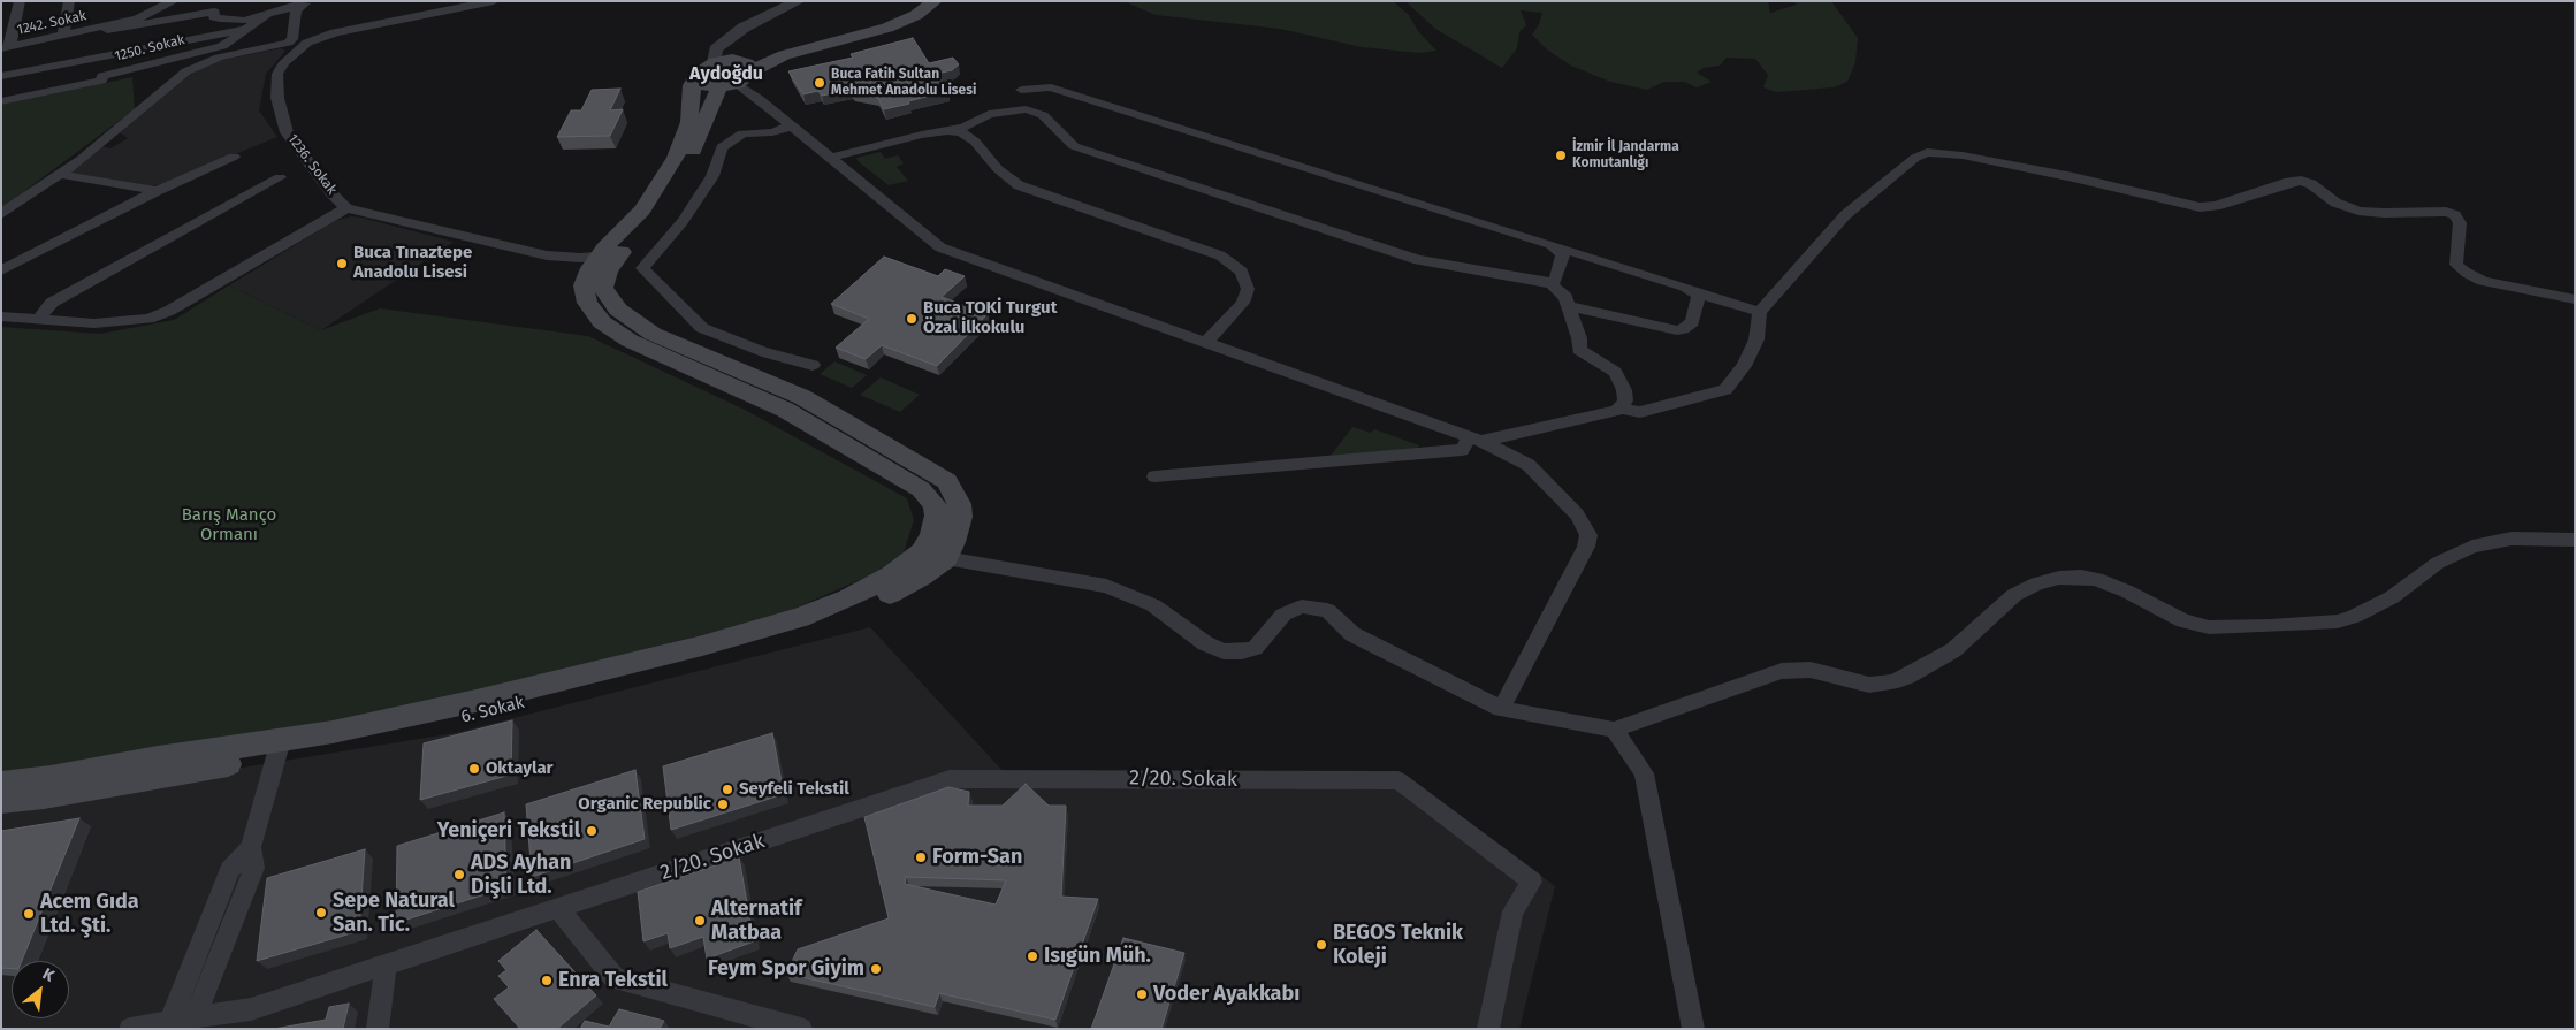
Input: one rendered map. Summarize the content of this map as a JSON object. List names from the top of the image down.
{
  "streets": {
    "main road": ["6. Sokak"],
    "street": [
      "1242. Sokak",
      "1250. Sokak",
      "1236. Sokak",
      "2/20. Sokak"
    ]
  },
  "districts": ["Aydoğdu"],
  "parks": ["Barış Manço Ormanı"],
  "places": [
    "Buca Fatih Sultan Mehmet Anadolu Lisesi",
    "İzmir İl Jandarma Komutanlığı",
    "Buca Tınaztepe Anadolu Lisesi",
    "Buca TOKİ Turgut Özal İlkokulu",
    "Oktaylar",
    "Seyfeli Tekstil",
    "Organic Republic",
    "Yeniçeri Tekstil",
    "Form-San",
    "ADS Ayhan Dişli Ltd.",
    "Sepe Natural San. Tic.",
    "Acem Gıda Ltd. Şti.",
    "Alternatif Matbaa",
    "BEGOS Teknik Koleji",
    "Isıgün Müh.",
    "Feym Spor Giyim",
    "Enra Tekstil",
    "Voder Ayakkabı"
  ],
  "north": "top right"
}
